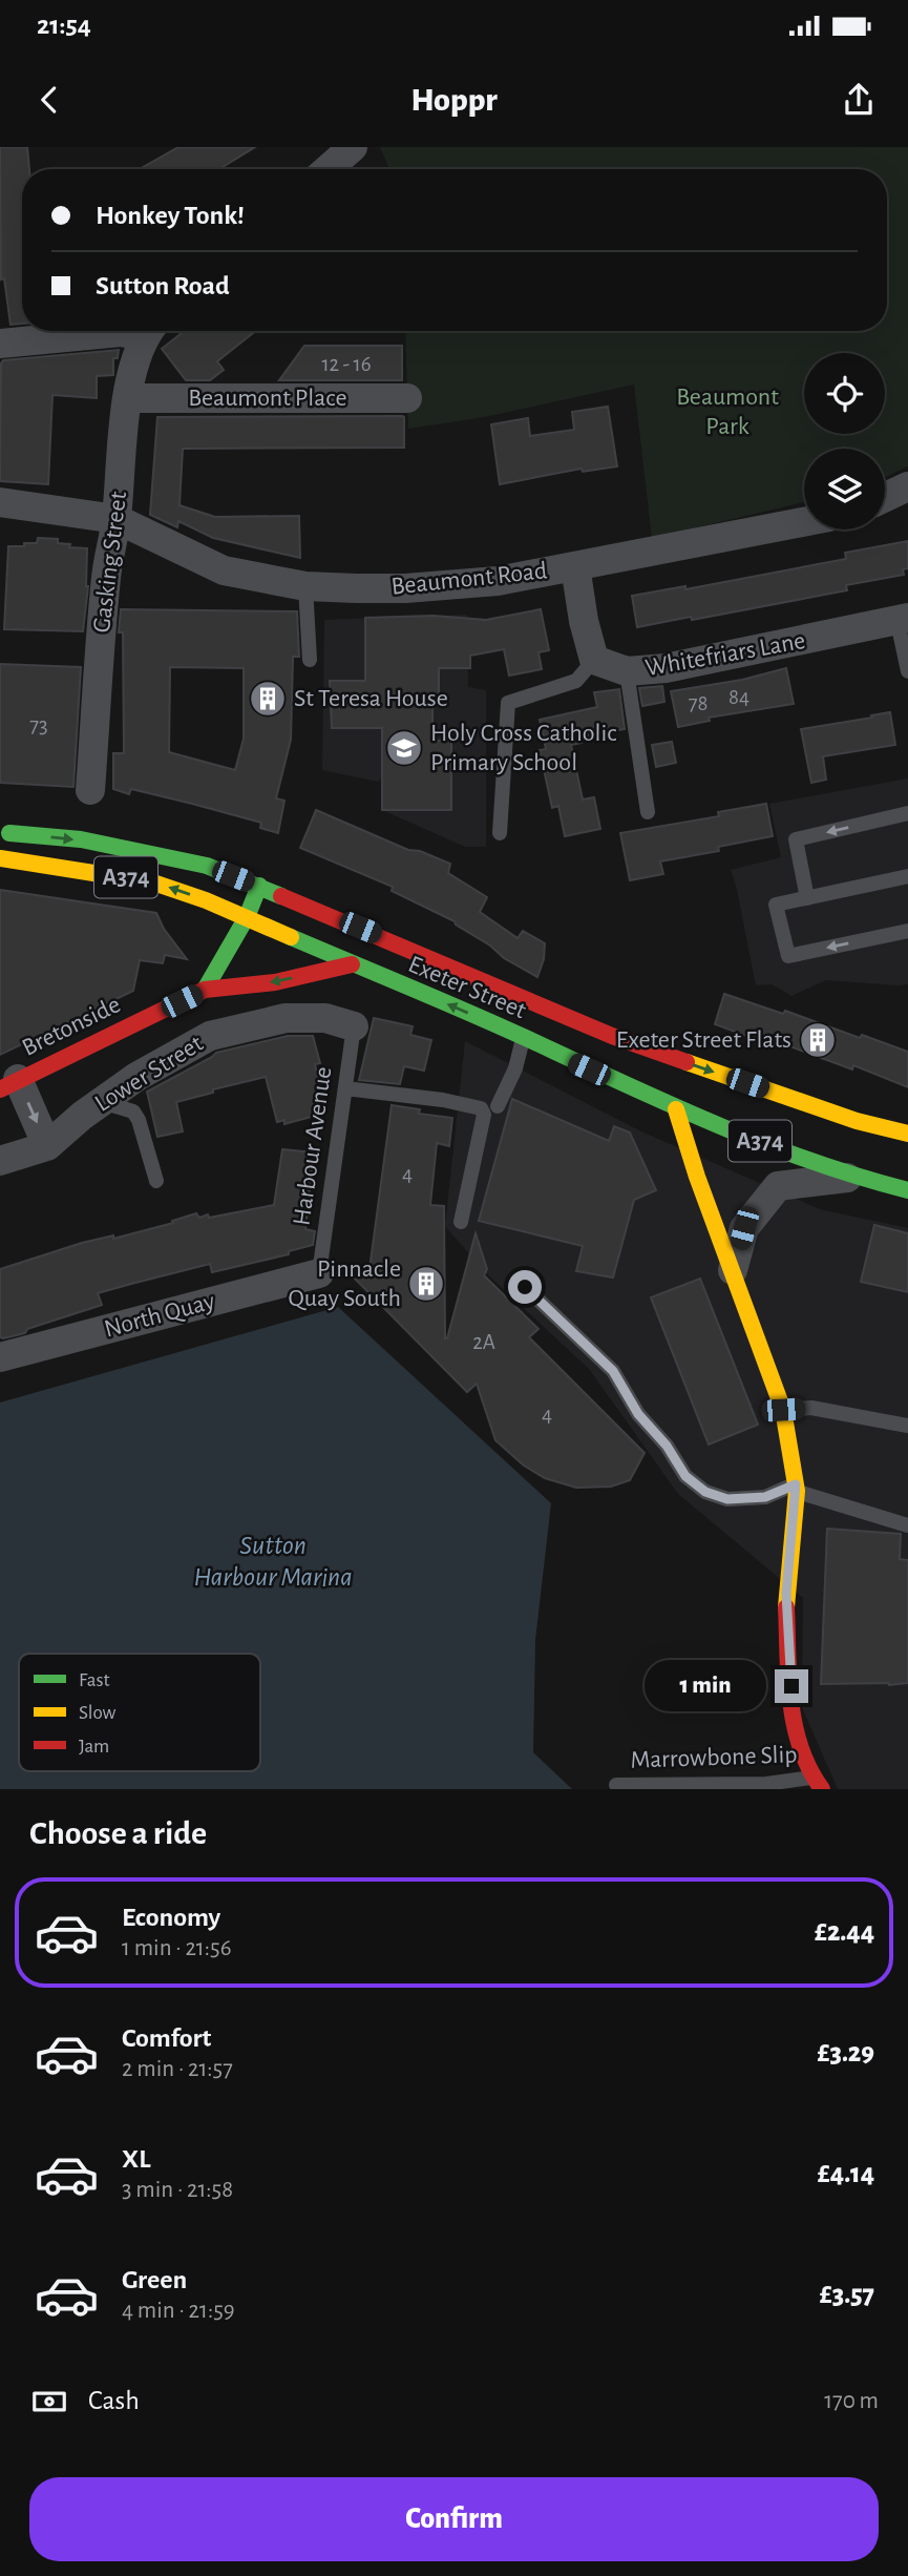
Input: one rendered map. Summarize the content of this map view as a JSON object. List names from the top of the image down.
{
  "streets": {
    "main road": ["A374", "Exeter Street", "Bretonside"],
    "street": [
      "Beaumont Place",
      "Gasking Street",
      "Beaumont Road",
      "Whitefriars Lane",
      "Lower Street",
      "North Quay"
    ],
    "lane": ["Harbour Avenue", "Marrowbone Slip"]
  },
  "crossings": [
    ["Beaumont Place", "Gasking Street"],
    ["Gasking Street", "Beaumont Road"],
    ["Exeter Street", "Bretonside"],
    ["Lower Street", "Harbour Avenue"],
    ["Harbour Avenue", "North Quay"]
  ],
  "one_way": ["Bretonside"],
  "water": ["Sutton Harbour Marina"],
  "parks": ["Beaumont Park"],
  "places": {
    "building": ["St Teresa House", "Exeter Street Flats", "Pinnacle Quay South"],
    "school or university": ["Holy Cross Catholic Primary School"]
  },
  "house_numbers": [
    "12 - 16",
    "84",
    "78",
    "73",
    "4",
    "2A",
    "4"
  ],
  "legend": ["Fast", "Slow", "Jam"],
  "page": {
    "status": "21:54",
    "header": "Hoppr",
    "banner": ["Honkey Tonk!", "Sutton Road"],
    "bubble": "1 min",
    "heading": "Choose a ride",
    "list": [
      {
        "name": "Economy",
        "note": "1 min · 21:56",
        "value": "£2.44"
      },
      {
        "name": "Comfort",
        "note": "2 min · 21:57",
        "value": "£3.29"
      },
      {
        "name": "XL",
        "note": "3 min · 21:58",
        "value": "£4.14"
      },
      {
        "name": "Green",
        "note": "4 min · 21:59",
        "value": "£3.57"
      }
    ],
    "pay": ["Cash", "170 m"],
    "buttons": "Confirm"
  }
}
